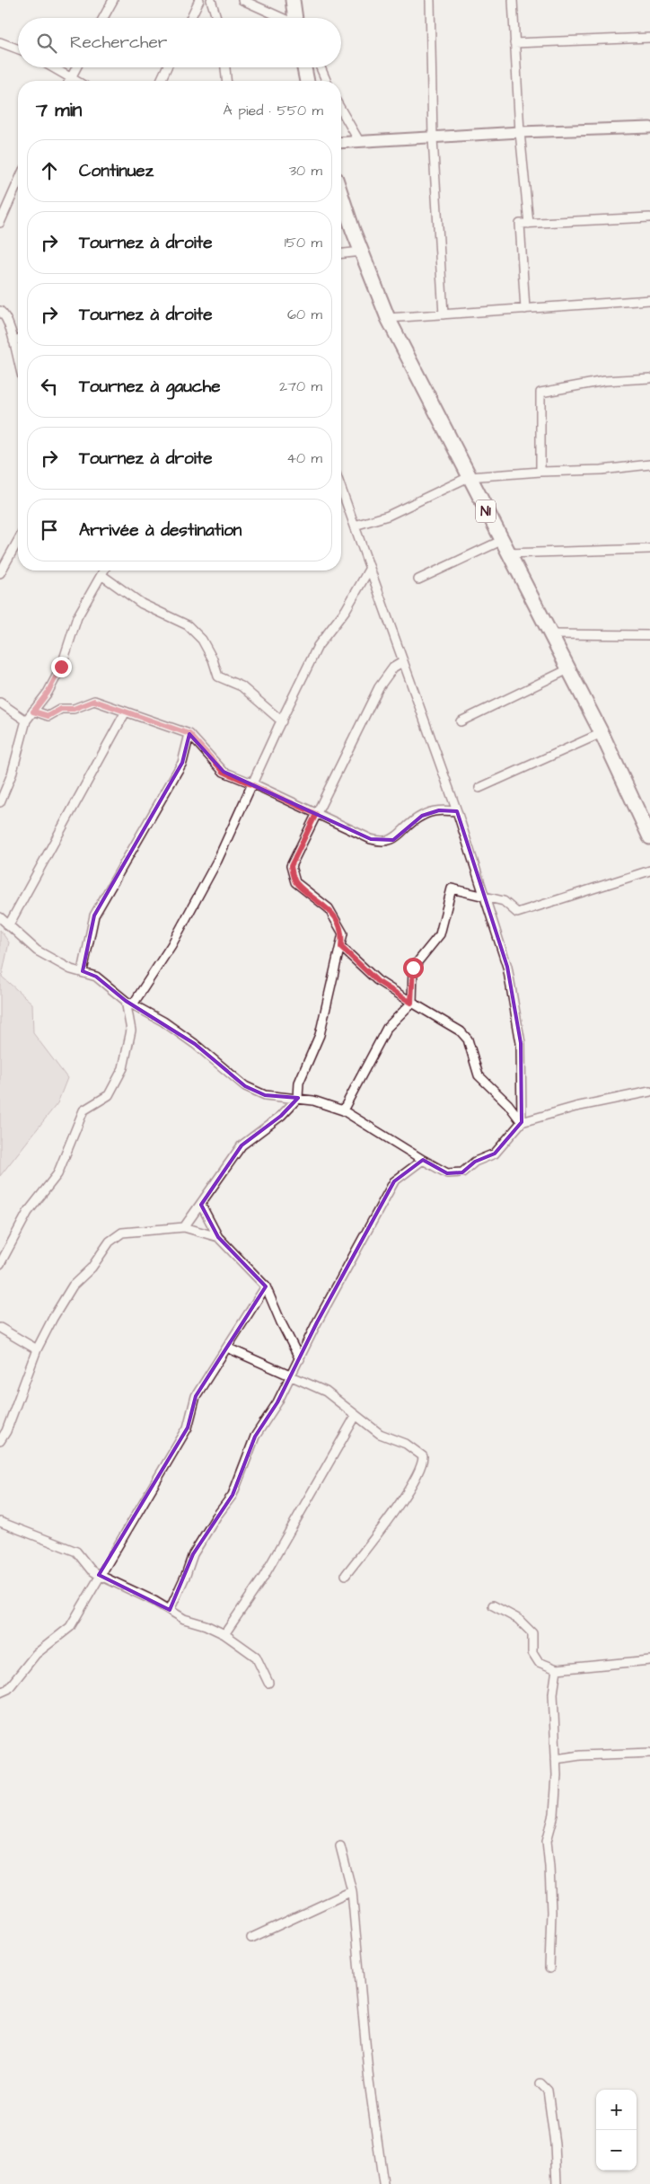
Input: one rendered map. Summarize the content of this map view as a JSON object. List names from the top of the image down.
{
  "streets": {
    "highway": ["N1"]
  },
  "page": {
    "search": "Rechercher",
    "heading": ["7 min", "À pied · 550 m"],
    "list": [
      ["Continuez", "30 m"],
      ["Tournez à droite", "150 m"],
      ["Tournez à droite", "60 m"],
      ["Tournez à gauche", "270 m"],
      ["Tournez à droite", "40 m"],
      "Arrivée à destination"
    ],
    "map_buttons": ["+", "−"]
  }
}
